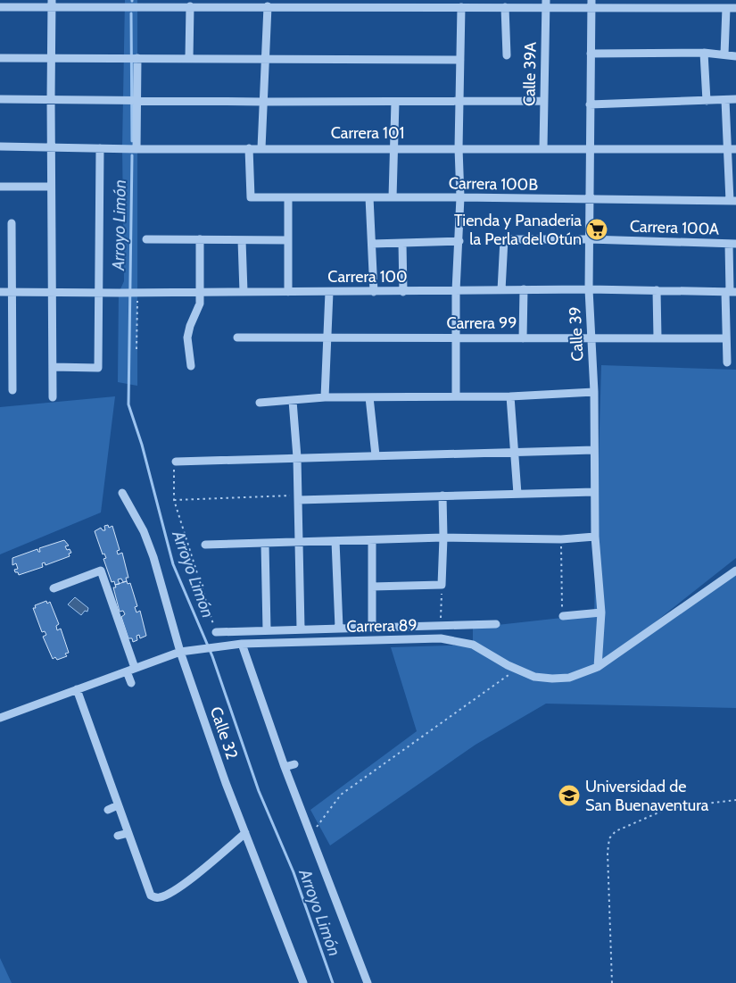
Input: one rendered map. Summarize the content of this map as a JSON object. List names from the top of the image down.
{
  "streets": {
    "street": [
      "Calle 39A",
      "Carrera 101",
      "Carrera 100B",
      "Carrera 100A",
      "Carrera 100",
      "Carrera 99",
      "Calle 39",
      "Carrera 89",
      "Calle 32"
    ]
  },
  "crossings": [
    ["Calle 39A", "Carrera 101"],
    ["Carrera 101", "Carrera 100B"],
    ["Carrera 101", "Calle 39"],
    ["Carrera 100B", "Calle 39"],
    ["Carrera 100A", "Carrera 100"],
    ["Carrera 100A", "Calle 39"],
    ["Carrera 100", "Calle 39"],
    ["Carrera 99", "Calle 39"],
    ["Calle 39", "Carrera 89"],
    ["Carrera 89", "Calle 32"]
  ],
  "water": ["Arroyo Limón"],
  "places": {
    "supermarket": ["Tienda y Panaderia la Perla del Otún"],
    "school or university": ["Universidad de San Buenaventura"]
  }
}
